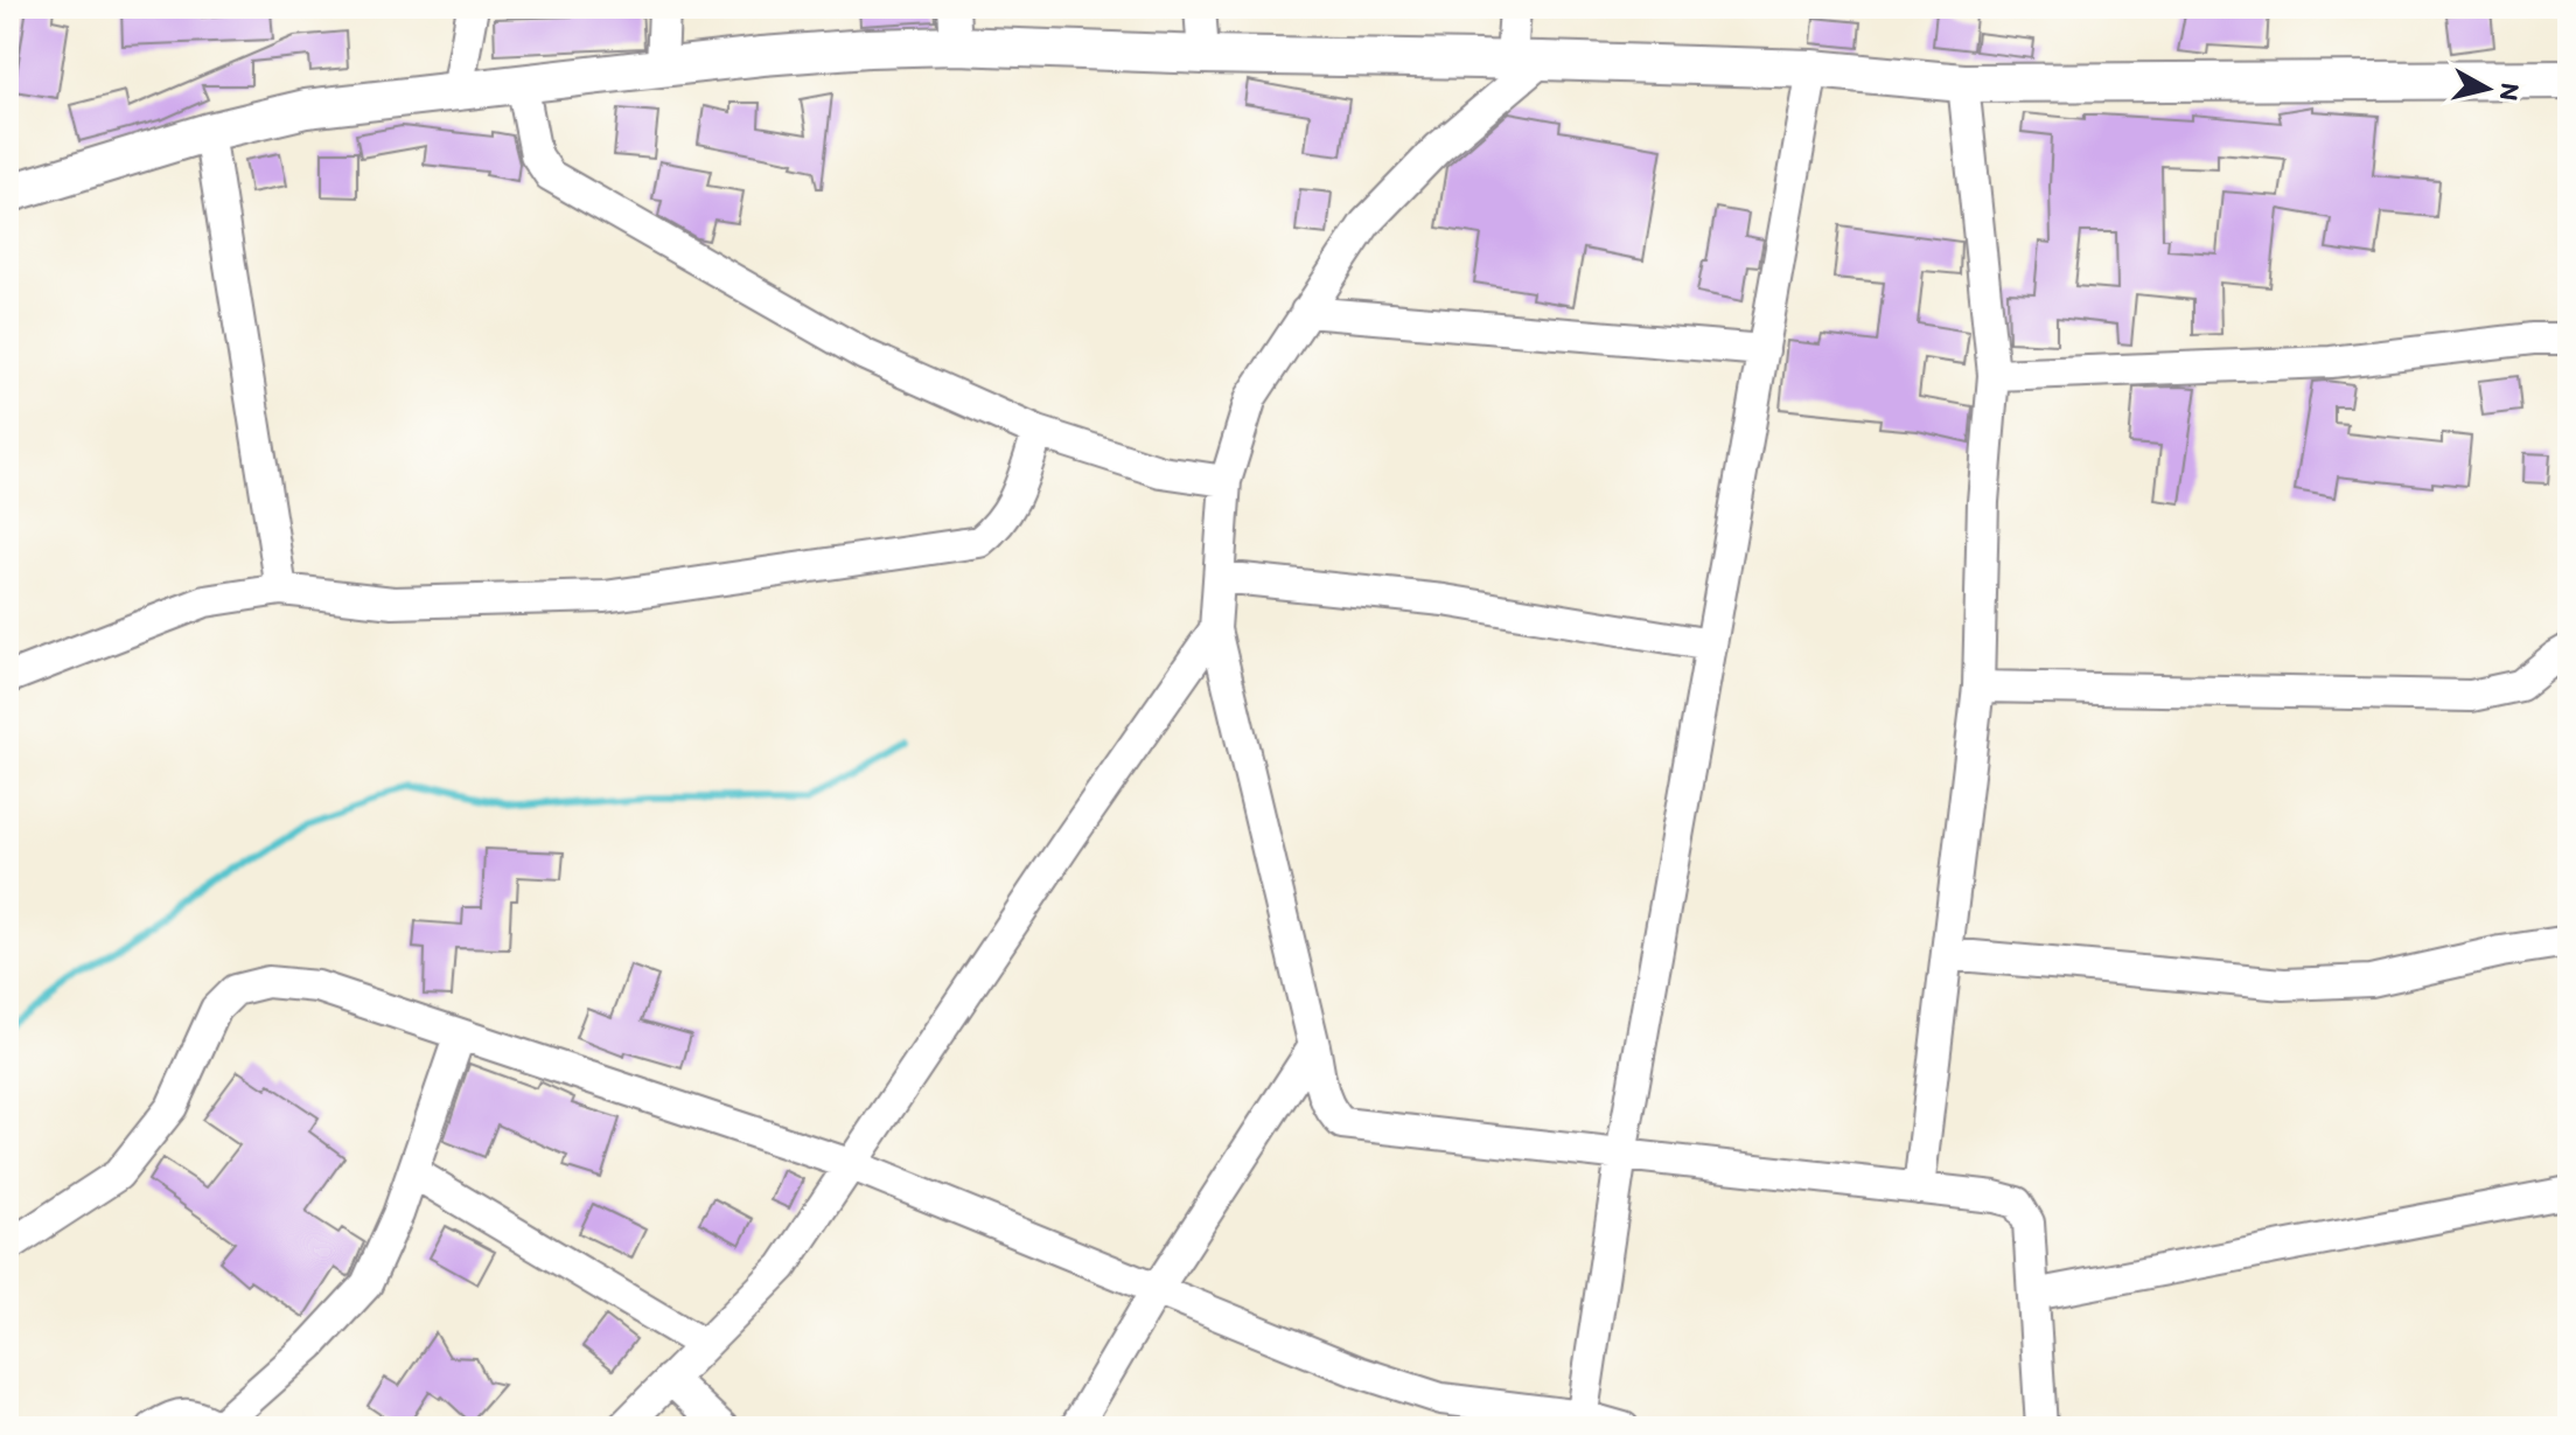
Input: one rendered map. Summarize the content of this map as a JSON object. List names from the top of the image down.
{
  "north": "right"
}
